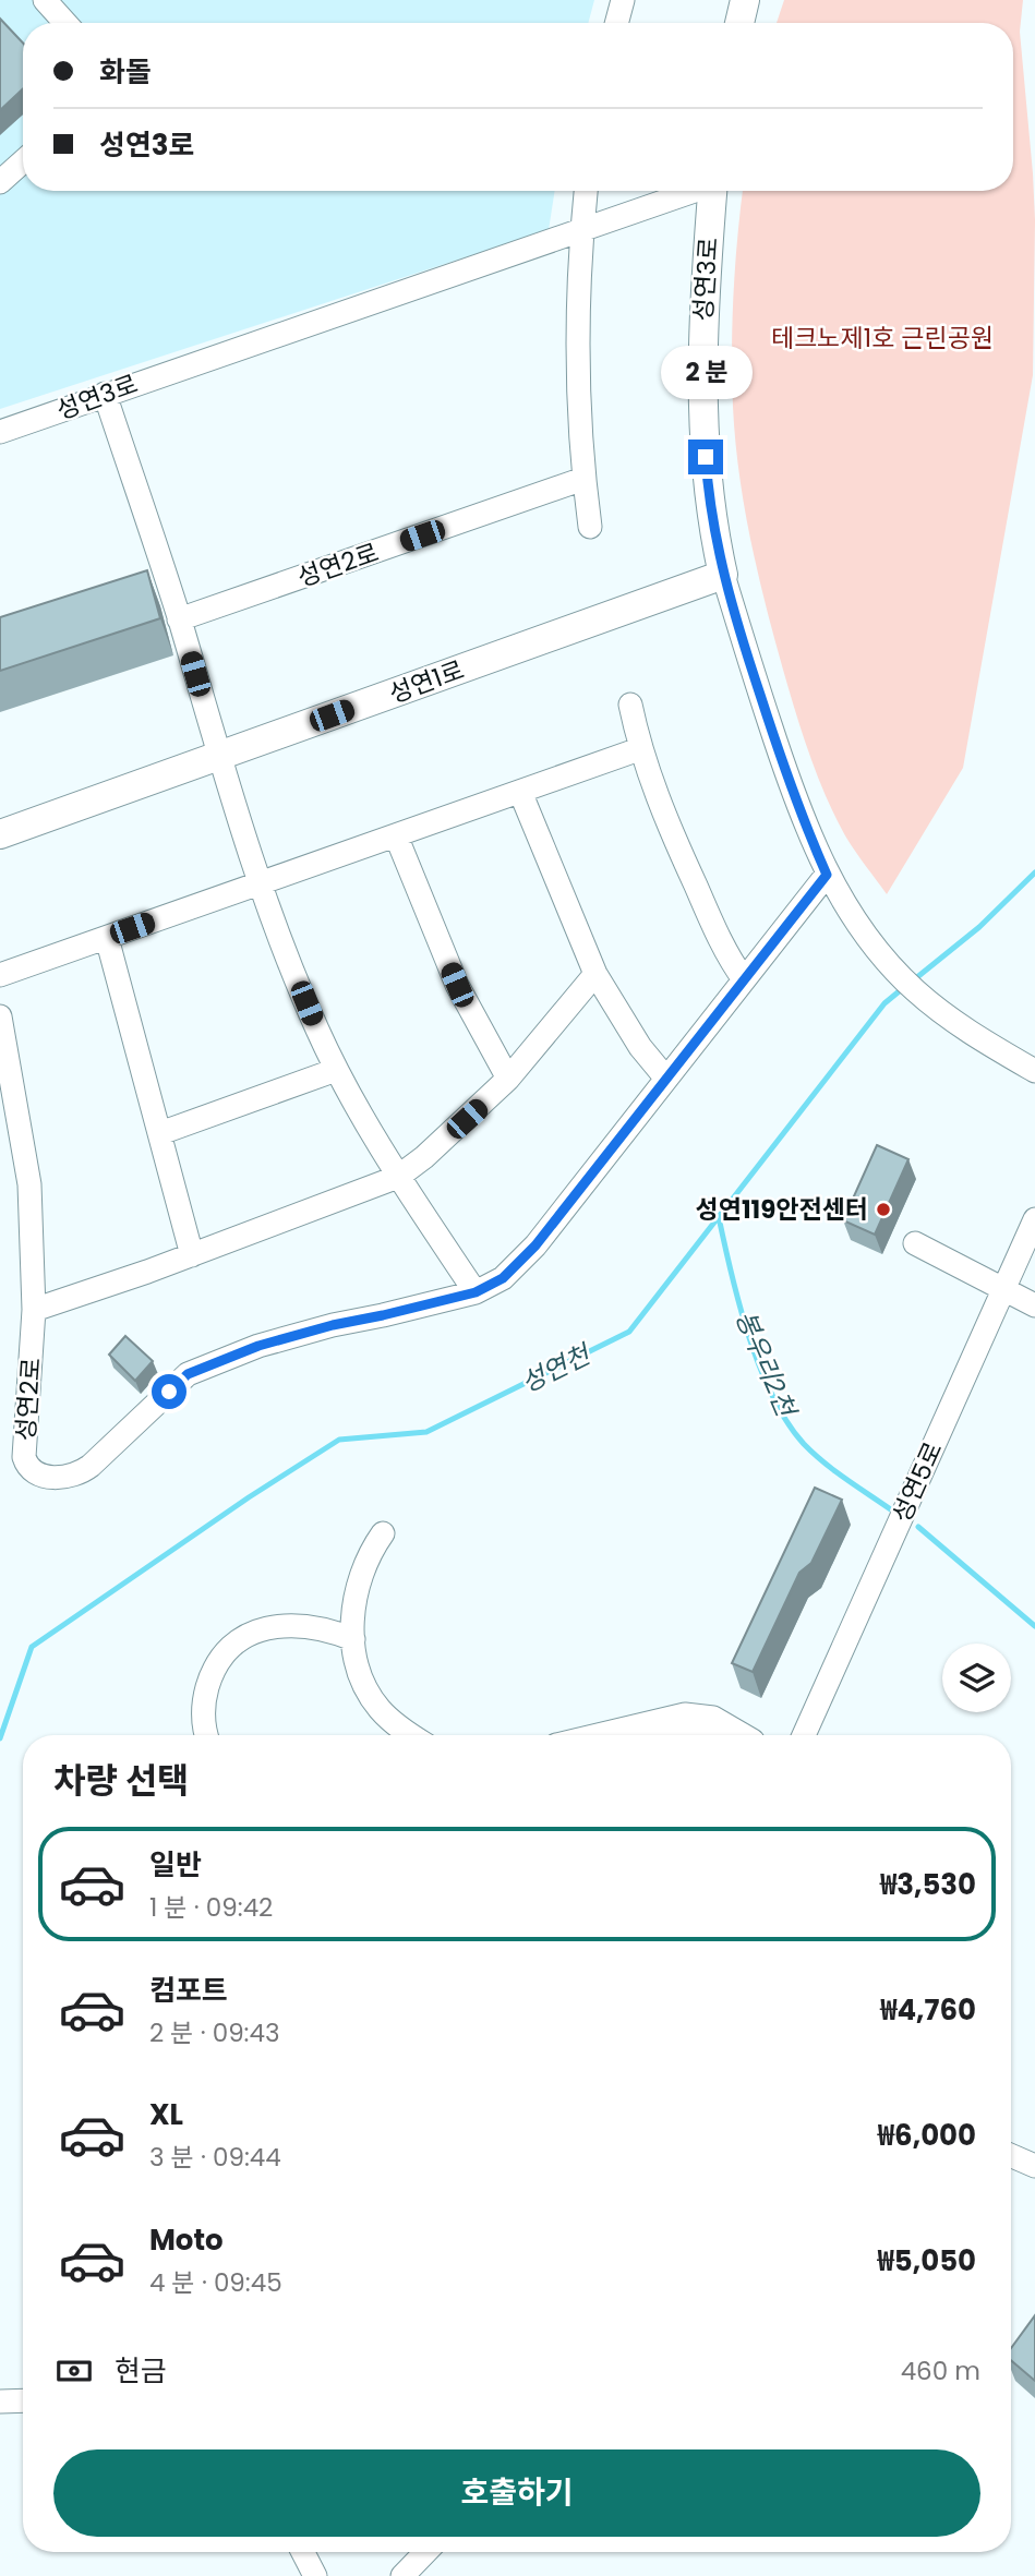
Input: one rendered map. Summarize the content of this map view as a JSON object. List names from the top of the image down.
{
  "streets": {
    "main road": ["성연3로", "성연1로"],
    "street": ["성연2로", "성연5로"]
  },
  "crossings": [
    ["성연3로", "성연2로"],
    ["성연3로", "성연1로"]
  ],
  "water": ["봉우리2천", "성연천"],
  "parks": ["테크노제1호 근린공원"],
  "places": ["성연119안전센터"],
  "page": {
    "banner": ["화돌", "성연3로"],
    "bubble": "2 분",
    "heading": "차량 선택",
    "list": [
      {
        "name": "일반",
        "note": "1 분 · 09:42",
        "value": "₩3,530"
      },
      {
        "name": "컴포트",
        "note": "2 분 · 09:43",
        "value": "₩4,760"
      },
      {
        "name": "XL",
        "note": "3 분 · 09:44",
        "value": "₩6,000"
      },
      {
        "name": "Moto",
        "note": "4 분 · 09:45",
        "value": "₩5,050"
      }
    ],
    "pay": ["현금", "460 m"],
    "buttons": "호출하기"
  }
}
